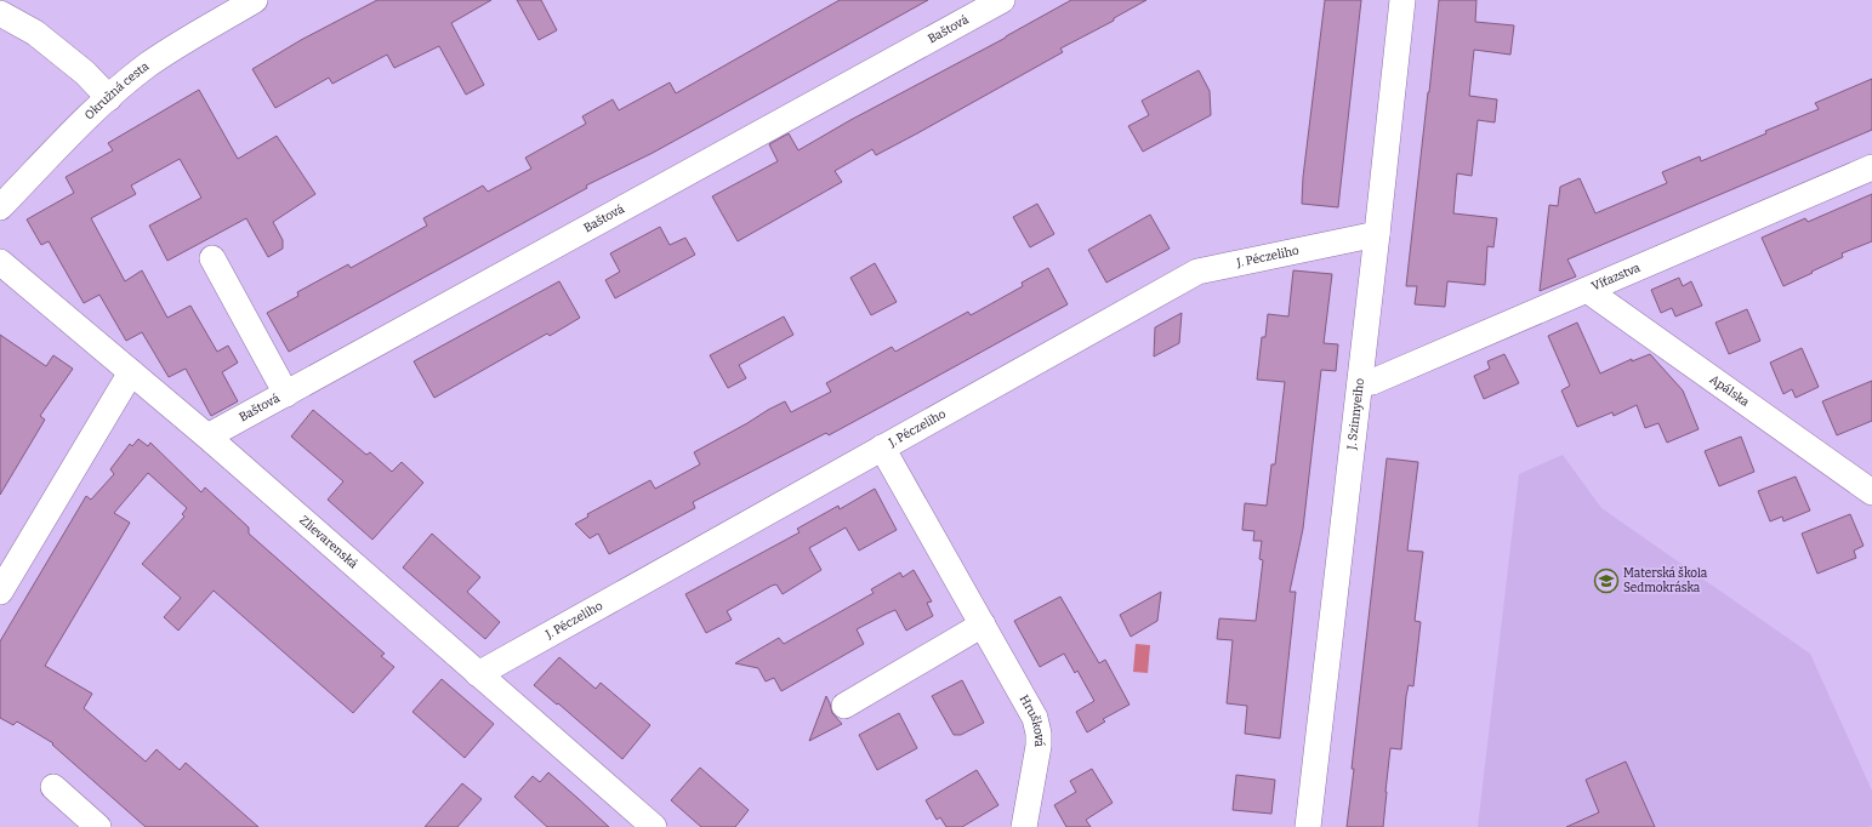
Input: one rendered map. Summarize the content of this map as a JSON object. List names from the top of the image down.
{
  "streets": {
    "street": [
      "Baštová",
      "Okružná cesta",
      "J. Péczeliho",
      "Víťazstva",
      "Apálska",
      "J. Szinnyeiho",
      "Zlievarenská",
      "Hrušková"
    ]
  },
  "crossings": [
    ["Baštová", "Zlievarenská"],
    ["J. Péczeliho", "J. Szinnyeiho"],
    ["J. Péczeliho", "Zlievarenská"],
    ["J. Péczeliho", "Hrušková"],
    ["Víťazstva", "Apálska"],
    ["Víťazstva", "J. Szinnyeiho"]
  ],
  "places": {
    "school or university": ["Materská škola Sedmokráska"]
  }
}
